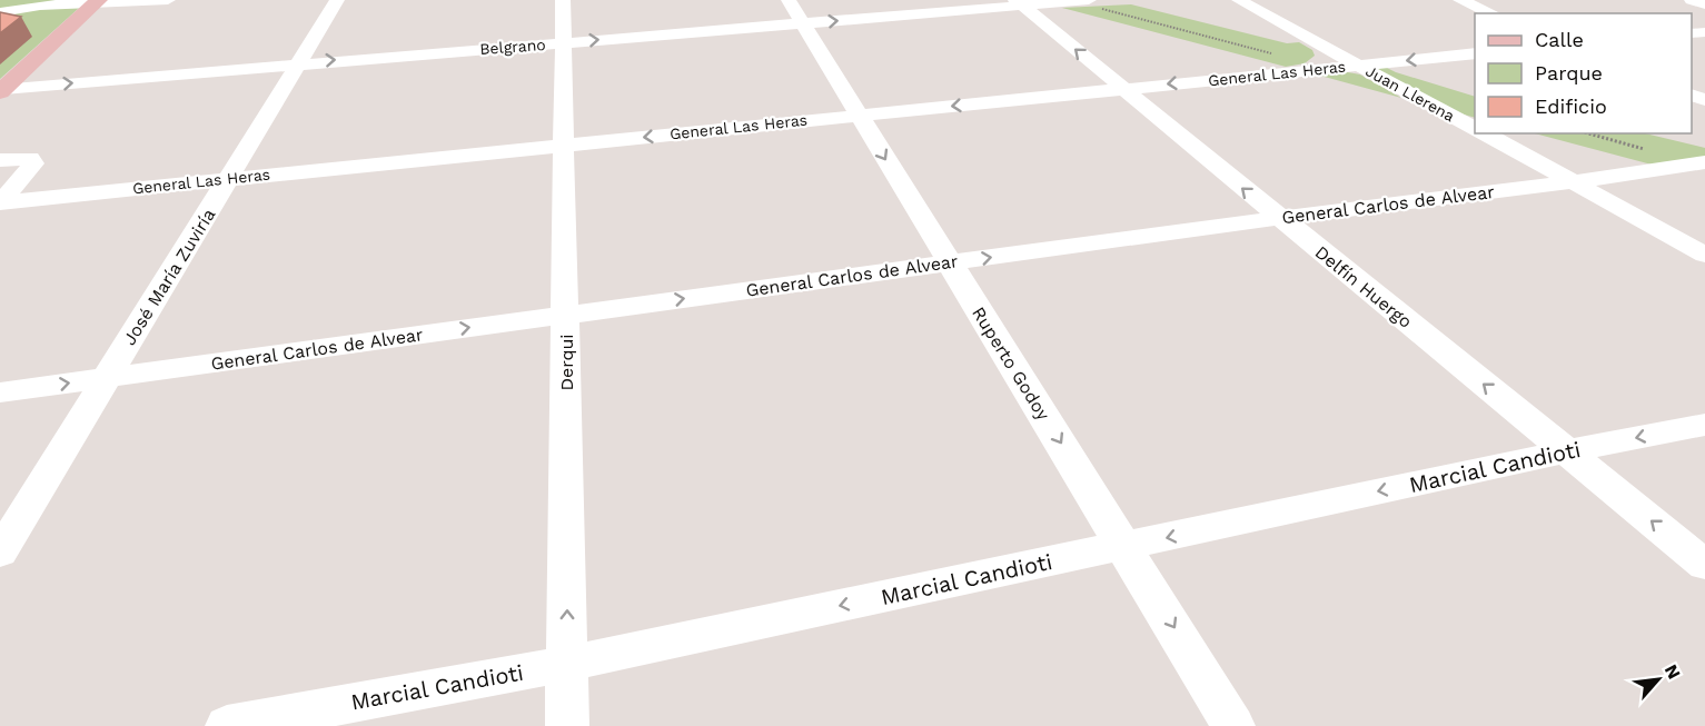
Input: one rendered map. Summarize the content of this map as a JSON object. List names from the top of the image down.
{
  "streets": {
    "street": [
      "Belgrano",
      "General Las Heras",
      "Juan Llerena",
      "General Carlos de Alvear",
      "José María Zuviría",
      "Delfín Huergo",
      "Derqui",
      "Ruperto Godoy",
      "Marcial Candioti"
    ]
  },
  "crossings": [
    ["Belgrano", "José María Zuviría"],
    ["Belgrano", "Delfín Huergo"],
    ["Belgrano", "Derqui"],
    ["Belgrano", "Ruperto Godoy"],
    ["General Las Heras", "Juan Llerena"],
    ["General Las Heras", "José María Zuviría"],
    ["General Las Heras", "Delfín Huergo"],
    ["General Las Heras", "Derqui"],
    ["General Las Heras", "Ruperto Godoy"],
    ["Juan Llerena", "General Carlos de Alvear"],
    ["General Carlos de Alvear", "José María Zuviría"],
    ["General Carlos de Alvear", "Delfín Huergo"],
    ["General Carlos de Alvear", "Derqui"],
    ["General Carlos de Alvear", "Ruperto Godoy"],
    ["Delfín Huergo", "Marcial Candioti"],
    ["Derqui", "Marcial Candioti"],
    ["Ruperto Godoy", "Marcial Candioti"]
  ],
  "one_way": [
    "Belgrano",
    "General Las Heras",
    "General Carlos de Alvear",
    "Delfín Huergo",
    "Derqui",
    "Ruperto Godoy",
    "Marcial Candioti"
  ],
  "legend": ["Calle", "Parque", "Edificio"],
  "north": "top right"
}
